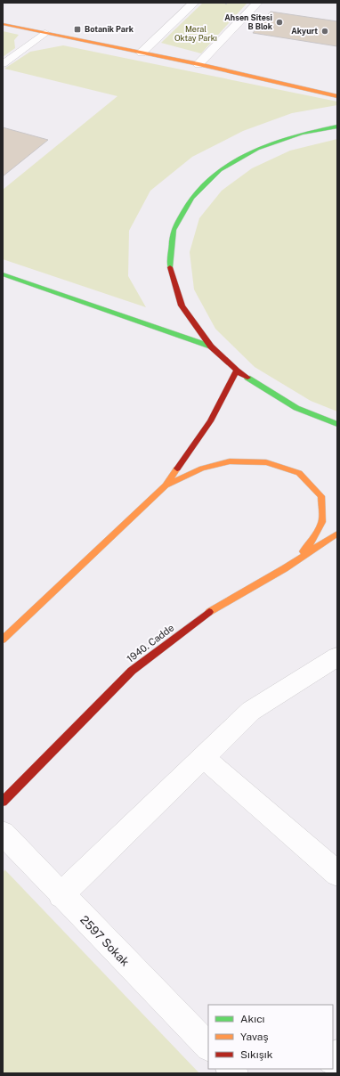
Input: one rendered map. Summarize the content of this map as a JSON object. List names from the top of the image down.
{
  "streets": {
    "main road": ["1940. Cadde"],
    "street": ["2597 Sokak"]
  },
  "parks": ["Meral Oktay Parkı"],
  "places": {
    "other": ["Ahsen Sitesi B Blok", "Akyurt"],
    "transit": ["Botanik Park"]
  },
  "legend": ["Akıcı", "Yavaş", "Sıkışık"]
}
